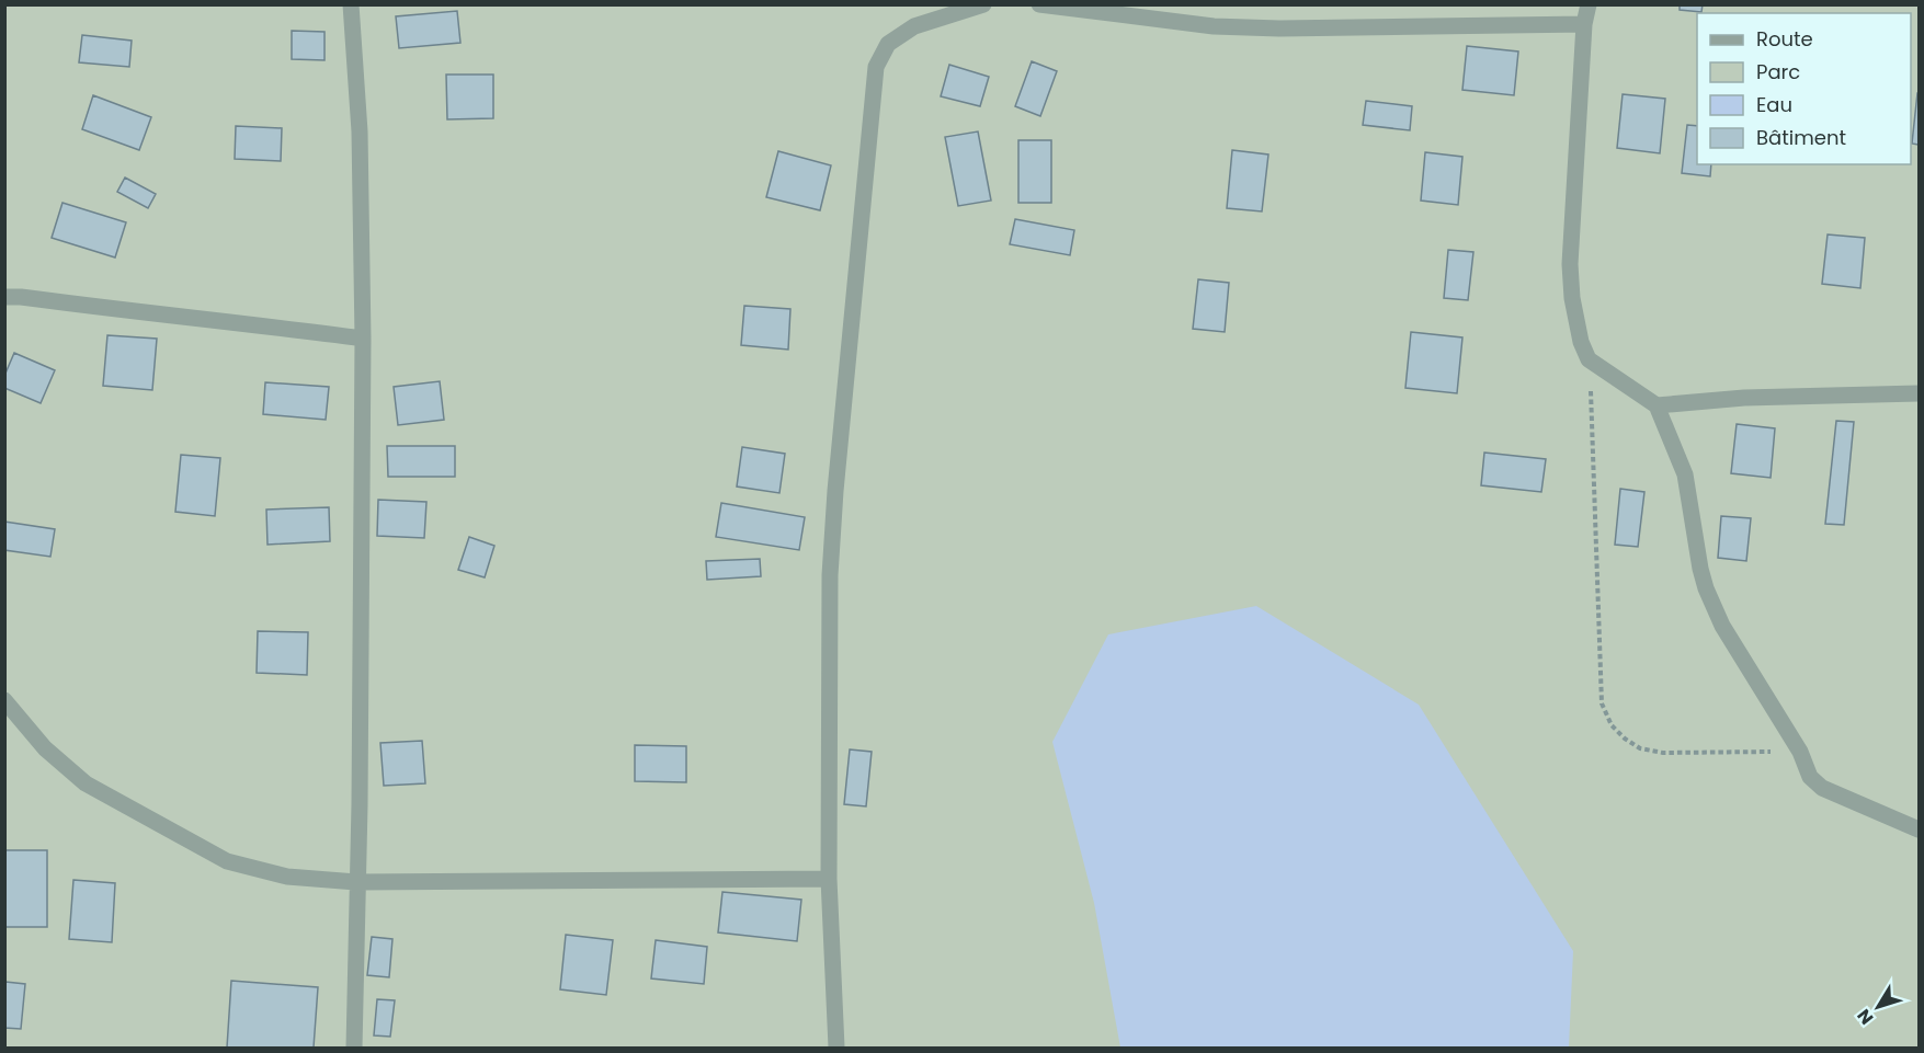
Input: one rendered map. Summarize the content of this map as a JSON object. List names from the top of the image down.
{
  "legend": [
    "Route",
    "Parc",
    "Eau",
    "Bâtiment"
  ],
  "north": "bottom left"
}
